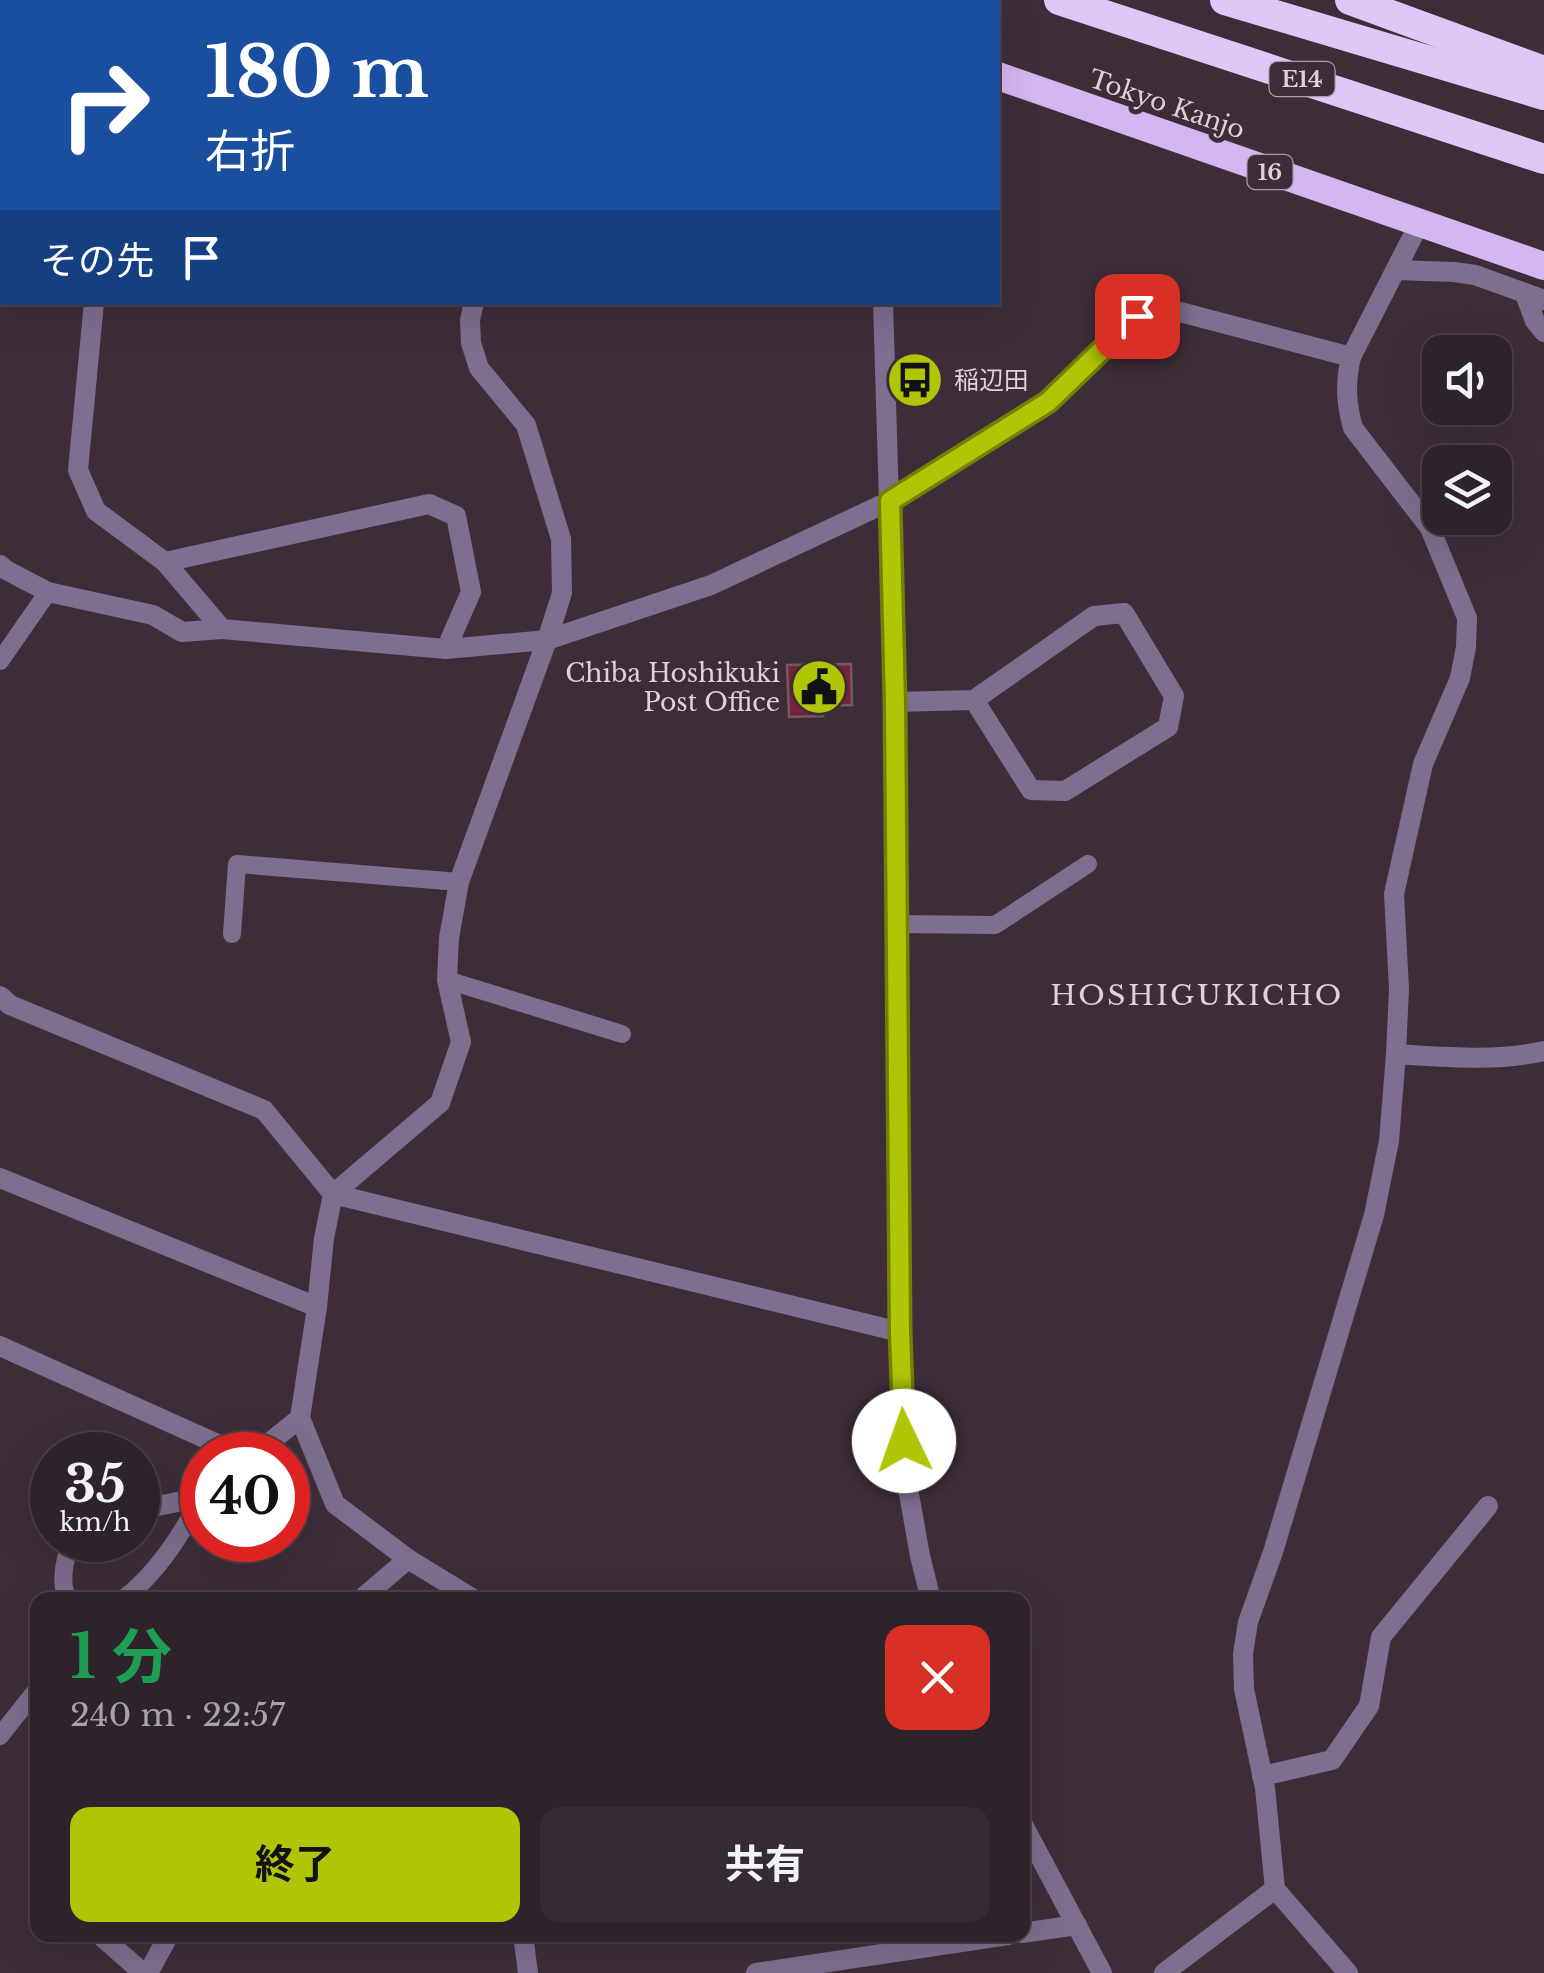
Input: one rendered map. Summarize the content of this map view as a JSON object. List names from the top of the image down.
{
  "streets": {
    "highway": ["E14", "Tokyo Kanjo", "16"]
  },
  "districts": ["HOSHIGUKICHO"],
  "places": {
    "bus stop": ["稲辺田"],
    "public building": ["Chiba Hoshikuki Post Office"]
  },
  "page": {
    "turn": ["180 m", "右折"],
    "then": "その先",
    "speed": "35 km/h",
    "limit": "40",
    "heading": ["1 分", "240 m · 22:57"],
    "buttons": ["終了", "共有"]
  }
}
